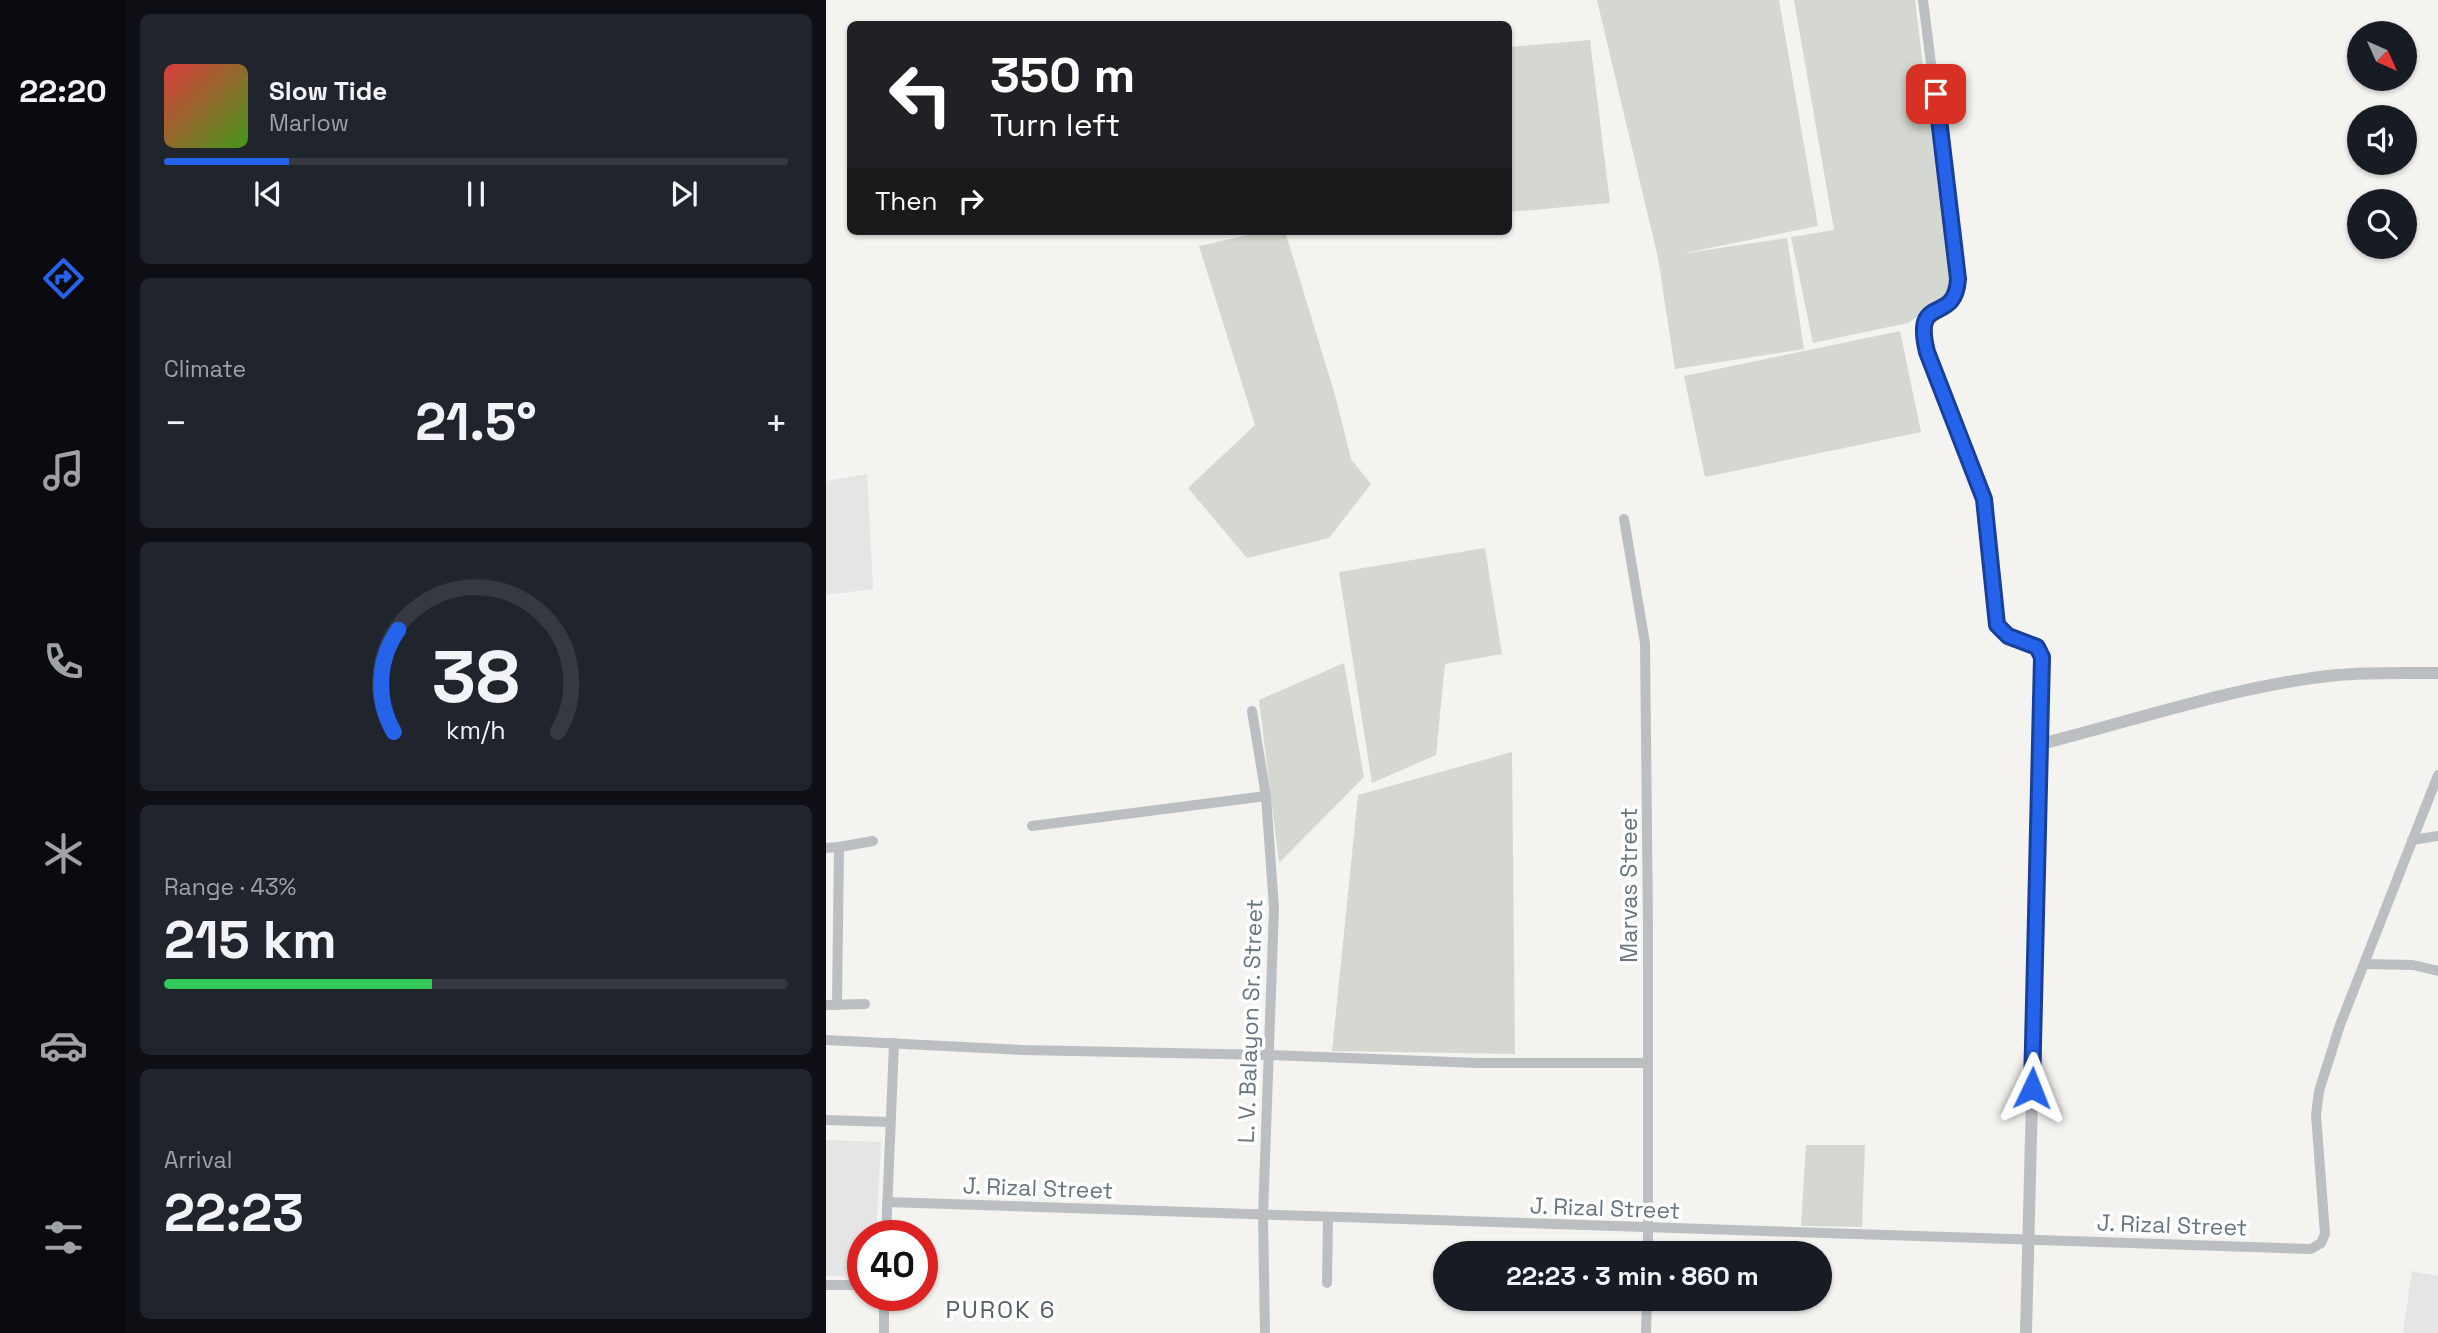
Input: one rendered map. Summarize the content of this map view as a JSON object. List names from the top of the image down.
{
  "streets": {
    "street": ["Marvas Street", "L. V. Balayon Sr. Street", "J. Rizal Street"]
  },
  "crossings": [
    ["Marvas Street", "J. Rizal Street"],
    ["L. V. Balayon Sr. Street", "J. Rizal Street"]
  ],
  "districts": ["PUROK 6"],
  "north": "bottom right",
  "page": {
    "tabs": "22:20",
    "turn": ["350 m", "Turn left"],
    "song": ["Slow Tide", "Marlow"],
    "then": "Then",
    "tile": [
      "Climate",
      ["Range · 43%", "215 km"],
      ["Arrival", "22:23"]
    ],
    "heat": ["−", "21.5°", "+"],
    "limit": "40",
    "trip": "22:23 · 3 min · 860 m",
    "gauge": ["38", "km/h"]
  }
}
